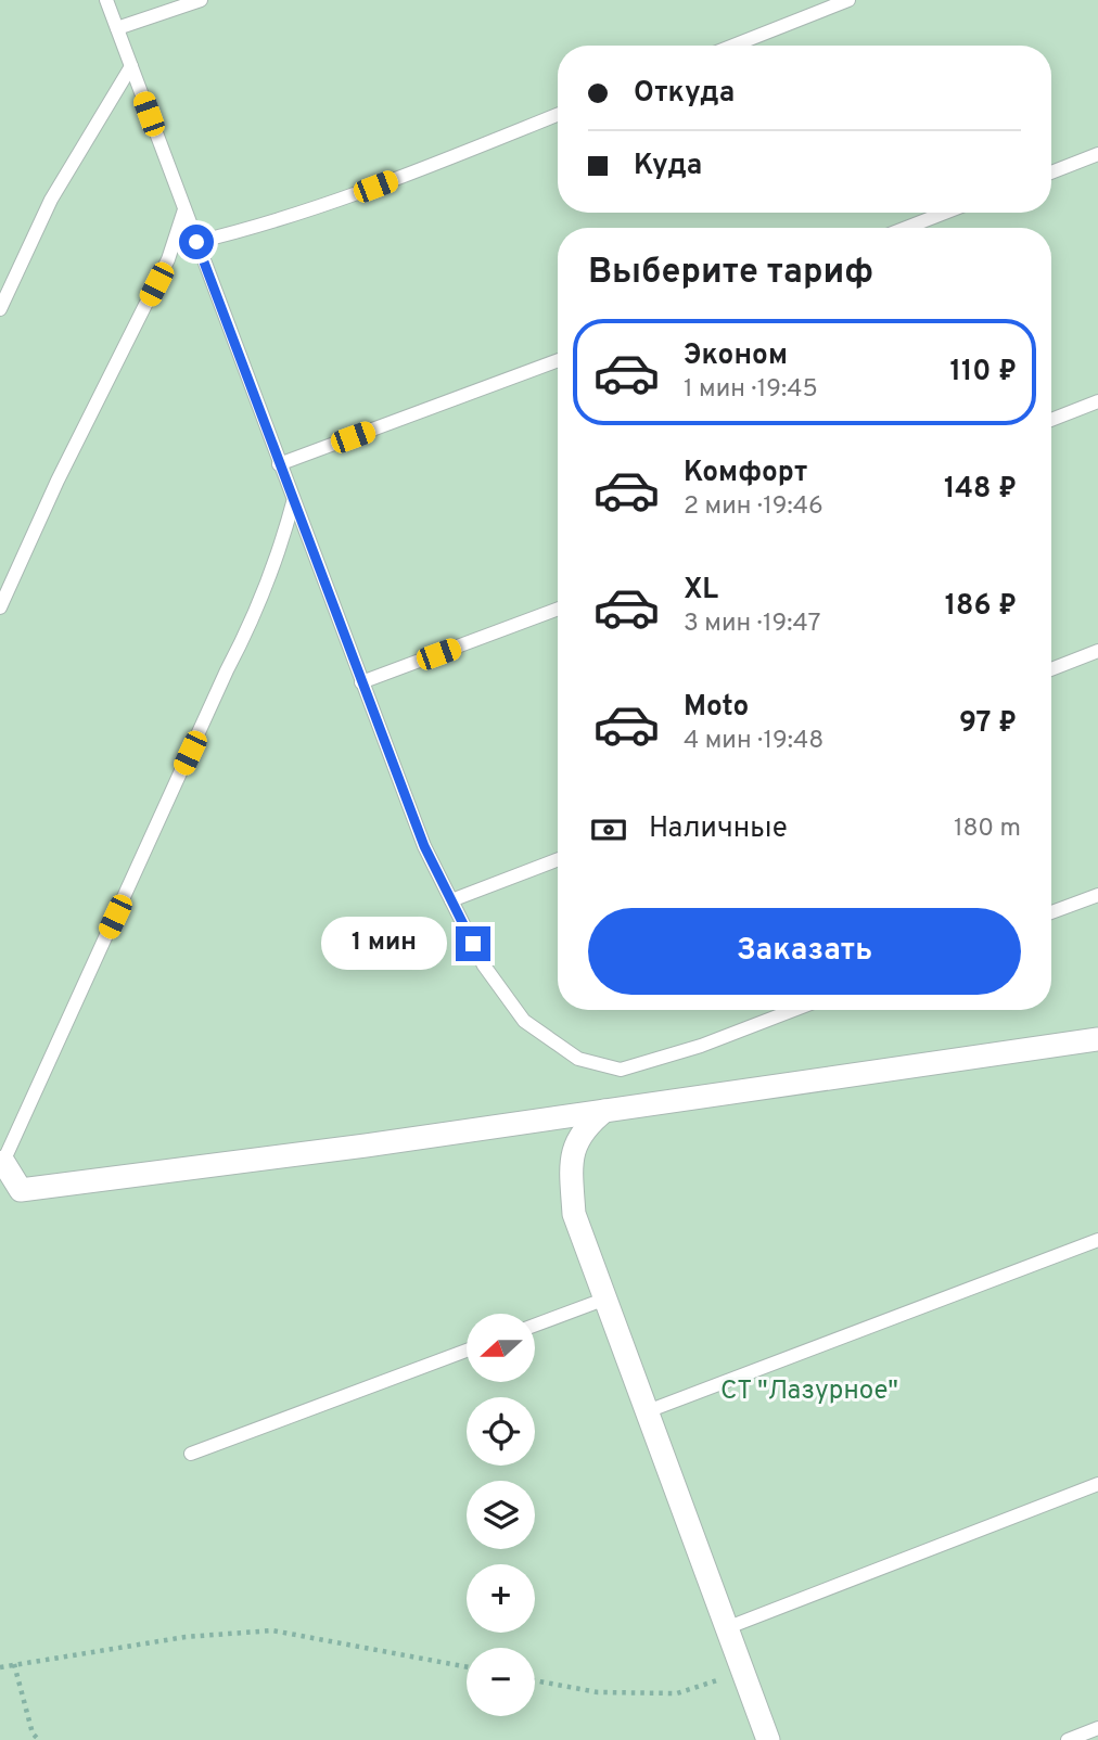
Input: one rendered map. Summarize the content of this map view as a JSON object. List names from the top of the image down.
{
  "parks": ["СТ \"Лазурное\""],
  "north": "left",
  "page": {
    "banner": ["Откуда", "Куда"],
    "heading": "Выберите тариф",
    "list": [
      {
        "name": "Эконом",
        "note": "1 мин · 19:45",
        "value": "110 ₽"
      },
      {
        "name": "Комфорт",
        "note": "2 мин · 19:46",
        "value": "148 ₽"
      },
      {
        "name": "XL",
        "note": "3 мин · 19:47",
        "value": "186 ₽"
      },
      {
        "name": "Moto",
        "note": "4 мин · 19:48",
        "value": "97 ₽"
      }
    ],
    "pay": ["Наличные", "180 m"],
    "buttons": "Заказать",
    "bubble": "1 мин",
    "map_buttons": ["+", "−"]
  }
}
